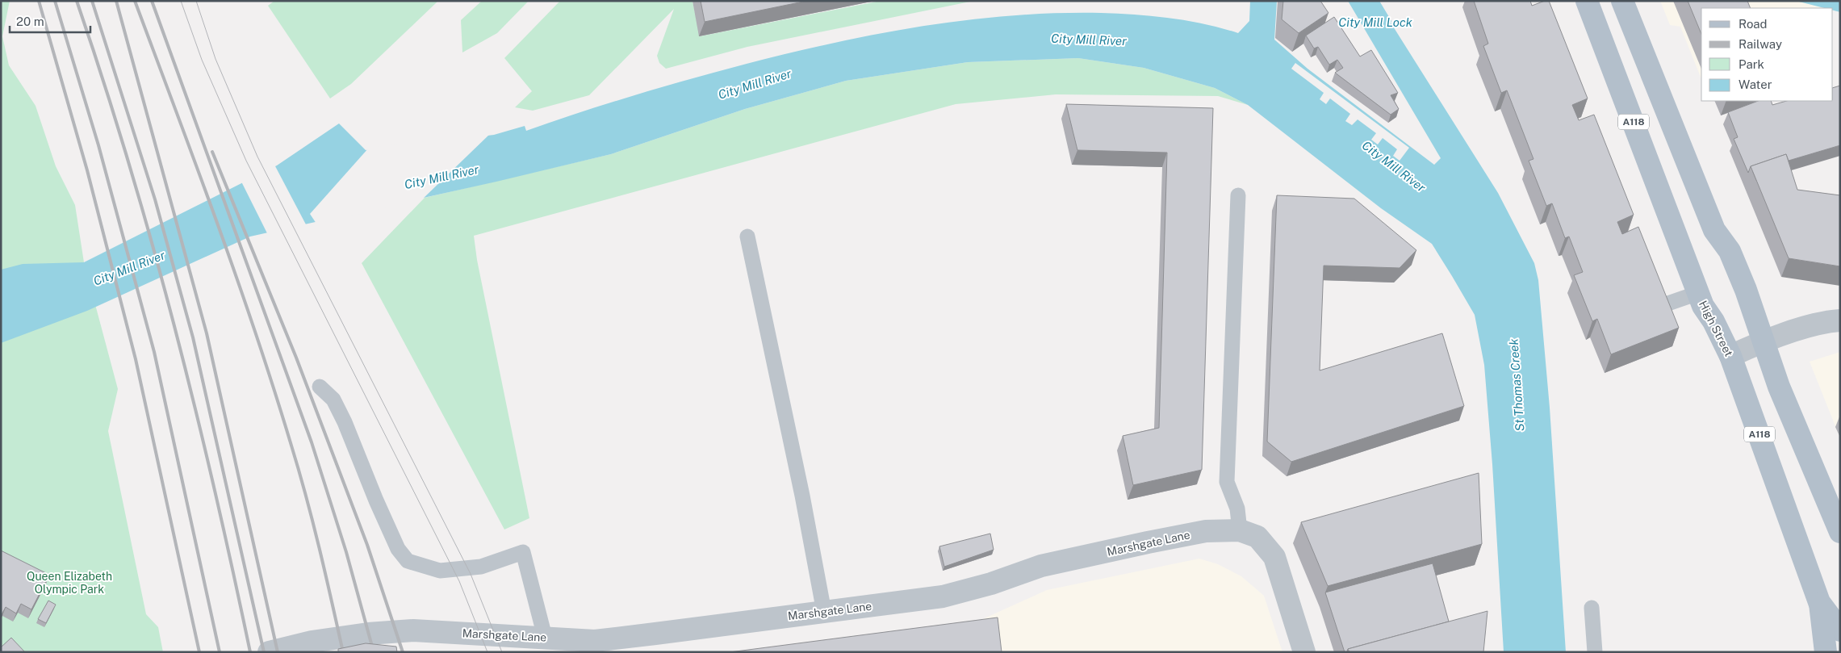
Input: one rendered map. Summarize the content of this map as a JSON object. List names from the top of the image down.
{
  "streets": {
    "main road": ["A118", "High Street"],
    "street": ["Marshgate Lane"]
  },
  "crossings": [
    ["A118", "High Street"]
  ],
  "water": ["City Mill Lock", "City Mill River", "St Thomas Creek"],
  "parks": ["Queen Elizabeth Olympic Park"],
  "legend": [
    "Road",
    "Railway",
    "Park",
    "Water"
  ],
  "scale_bar": "20 m"
}
